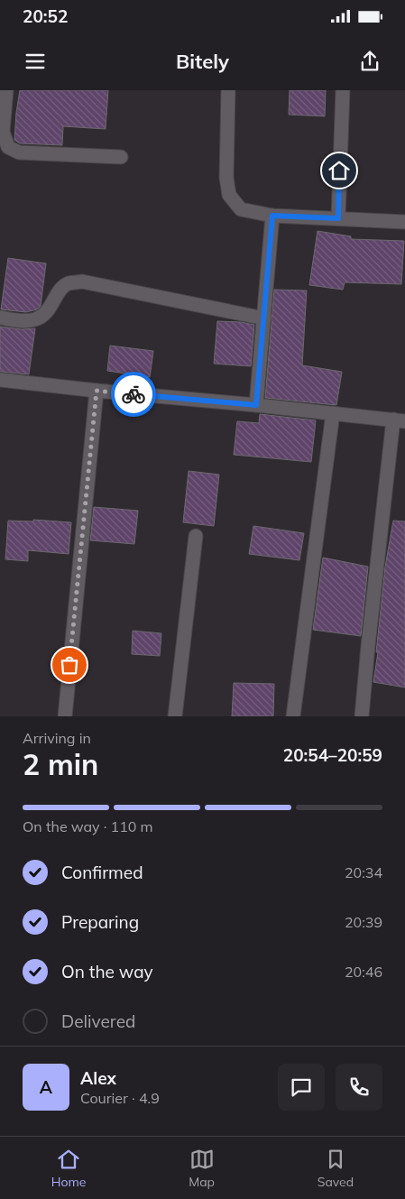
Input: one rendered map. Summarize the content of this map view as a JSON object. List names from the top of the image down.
{
  "page": {
    "status": "20:52",
    "header": "Bitely",
    "heading": ["2 min", "Arriving in", "20:54–20:59"],
    "panel": ["Alex", "Courier · 4.9"],
    "bar": "On the way · 110 m",
    "list": [
      ["Confirmed", "20:34"],
      ["Preparing", "20:39"],
      ["On the way", "20:46"],
      "Delivered"
    ],
    "round": "A",
    "tabs": ["Home", "Map", "Saved"]
  }
}
